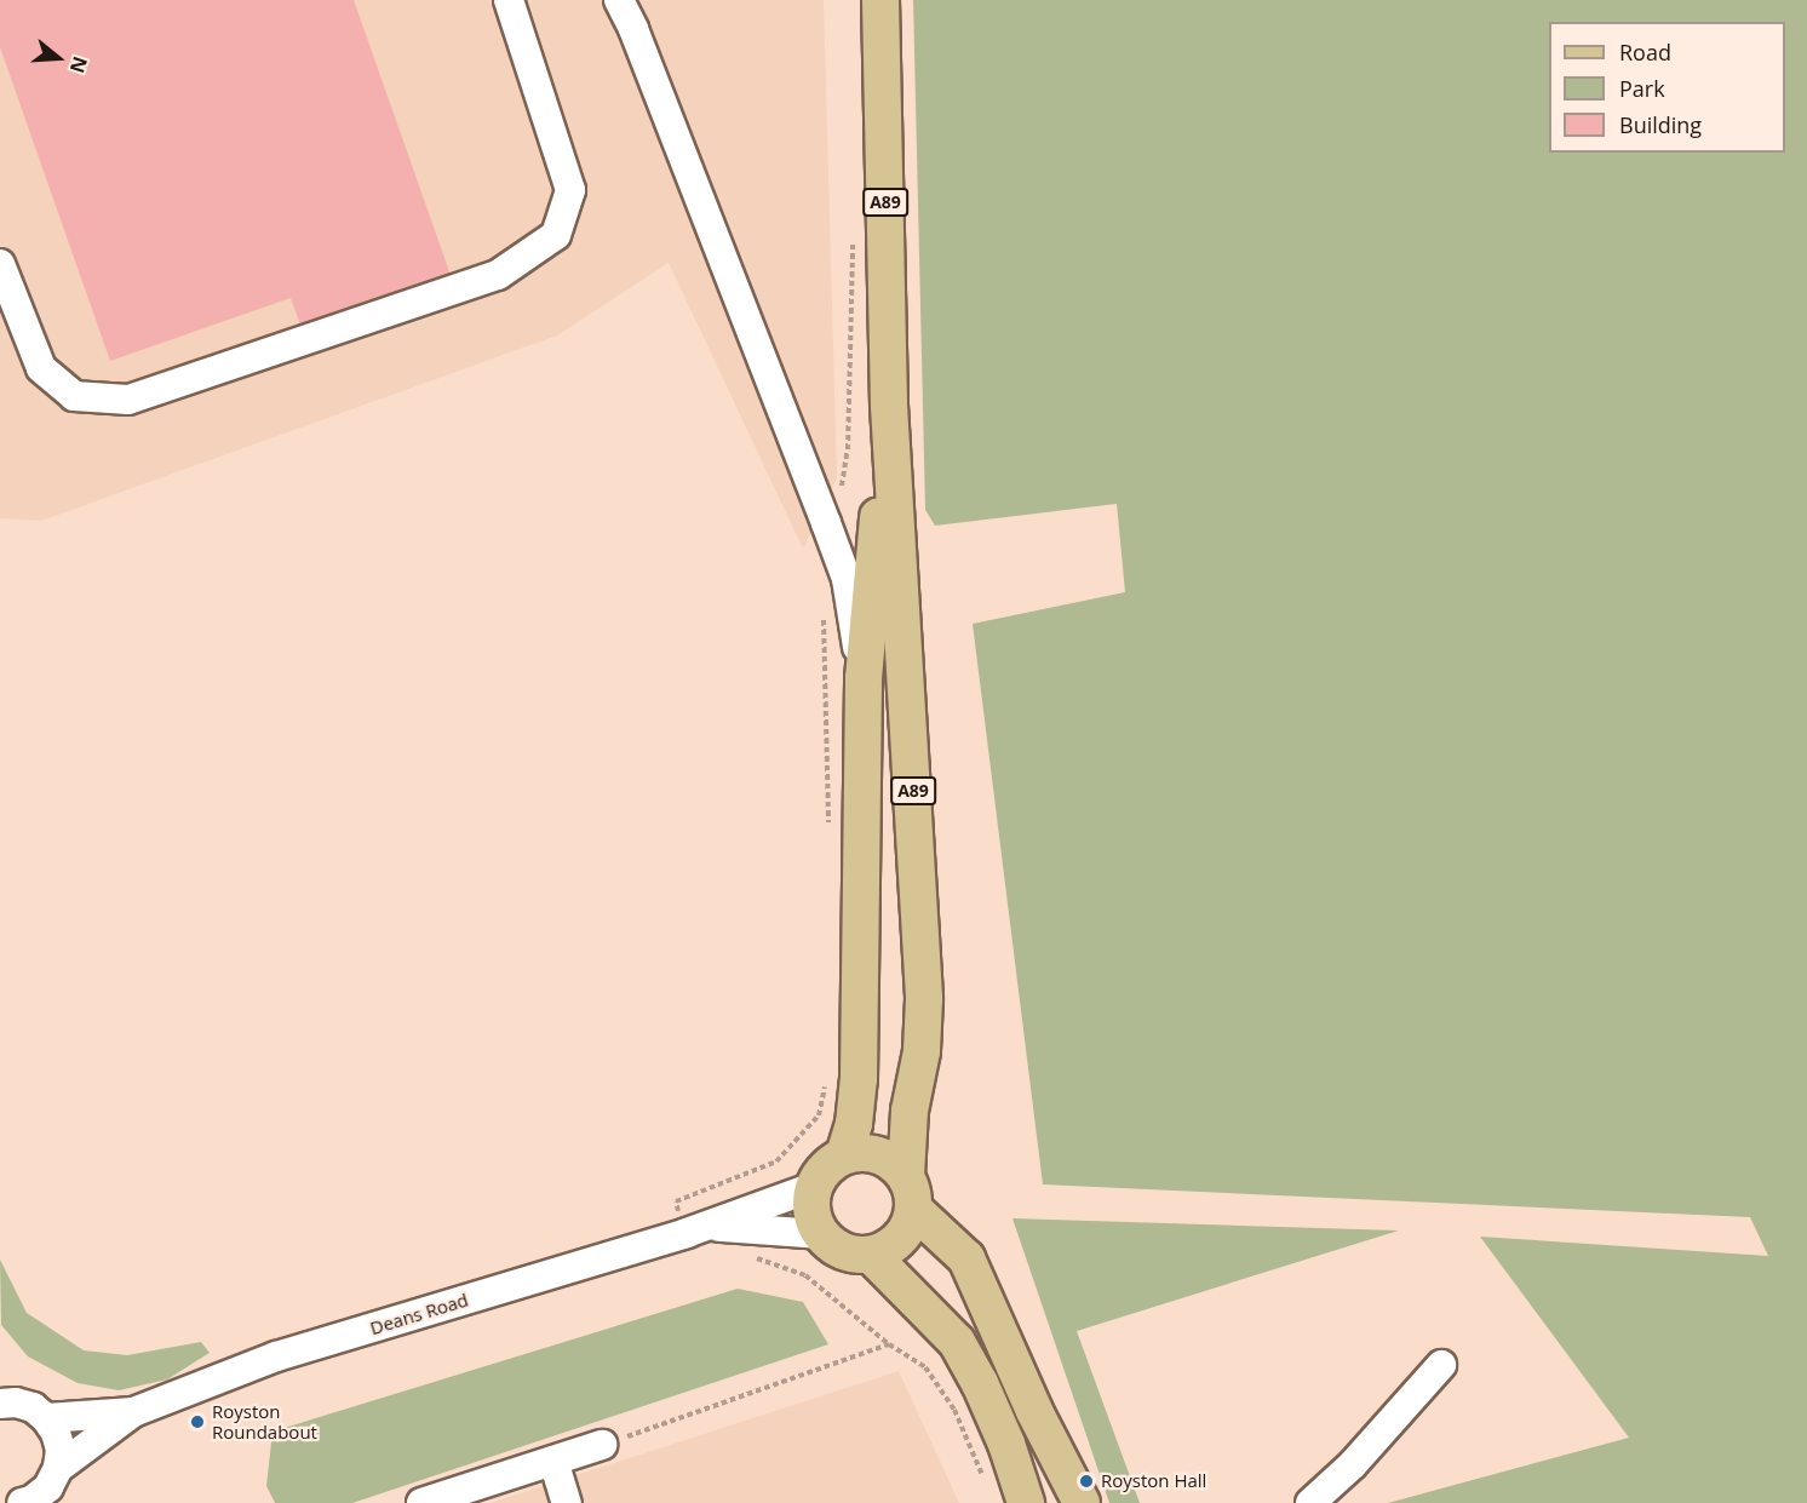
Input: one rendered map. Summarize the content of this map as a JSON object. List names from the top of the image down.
{
  "streets": {
    "main road": ["A89"],
    "street": ["Deans Road"]
  },
  "crossings": [
    ["A89", "Deans Road"]
  ],
  "places": ["Royston Roundabout", "Royston Hall"],
  "legend": ["Road", "Park", "Building"],
  "north": "right"
}
